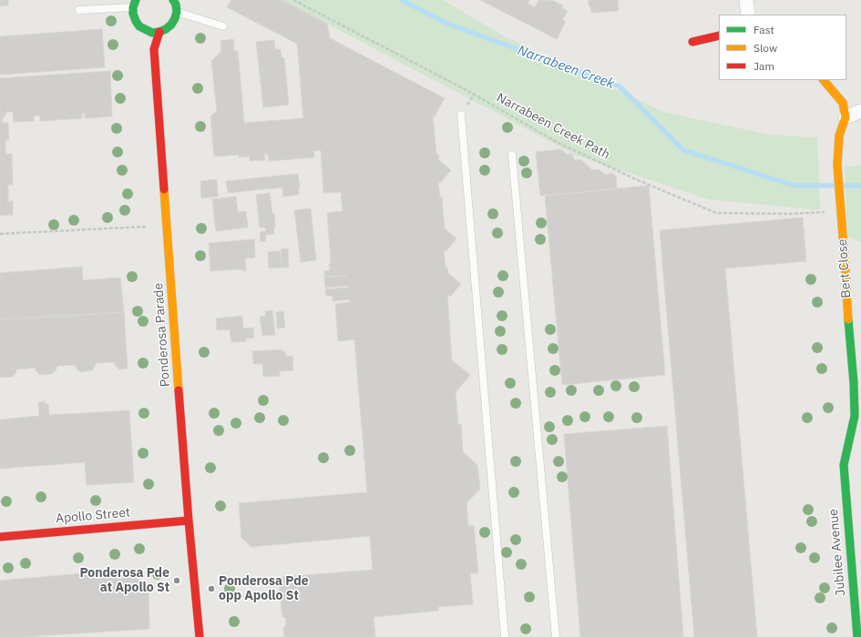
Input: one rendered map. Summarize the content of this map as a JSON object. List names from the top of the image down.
{
  "streets": {
    "street": [
      "Bert Close",
      "Ponderosa Parade",
      "Apollo Street",
      "Jubilee Avenue"
    ],
    "path": ["Narrabeen Creek Path"]
  },
  "crossings": [
    ["Narrabeen Creek Path", "Bert Close"],
    ["Bert Close", "Jubilee Avenue"],
    ["Ponderosa Parade", "Apollo Street"]
  ],
  "water": ["Narrabeen Creek"],
  "places": ["Ponderosa Pde at Apollo St", "Ponderosa Pde opp Apollo St"],
  "legend": ["Fast", "Slow", "Jam"]
}
